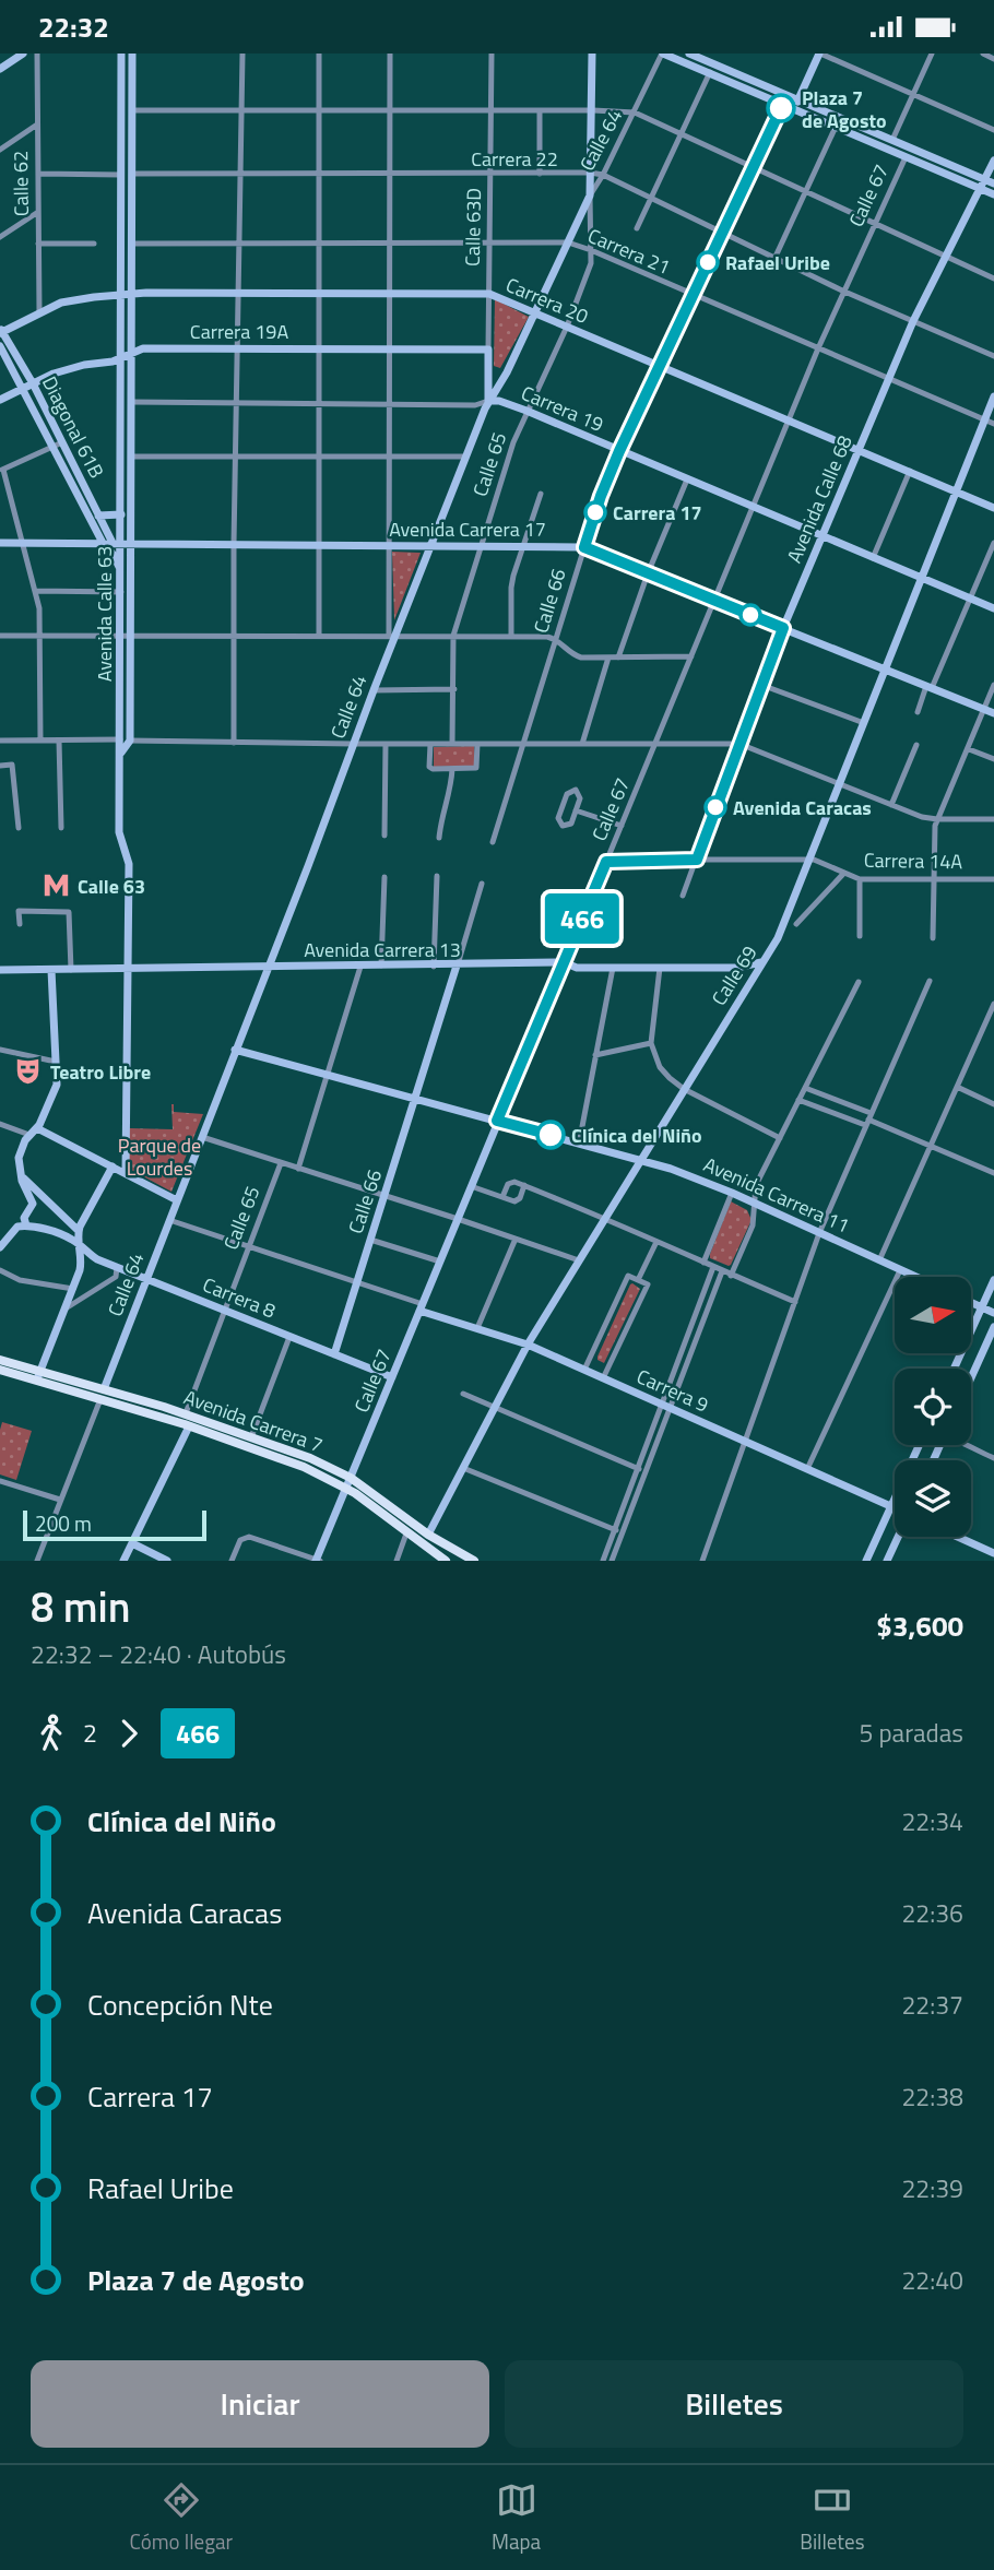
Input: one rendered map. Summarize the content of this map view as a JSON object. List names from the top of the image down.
{
  "streets": {
    "main road": ["Avenida Carrera 7"],
    "street": [
      "Calle 64",
      "Carrera 22",
      "Calle 62",
      "Calle 67",
      "Calle 63D",
      "Carrera 21",
      "Carrera 20",
      "Carrera 19A",
      "Carrera 19",
      "Diagonal 61B",
      "Calle 65",
      "Avenida Calle 68",
      "Avenida Carrera 17",
      "Calle 66",
      "Avenida Calle 63",
      "Carrera 14A",
      "Avenida Carrera 13",
      "Calle 69",
      "Avenida Carrera 11",
      "Carrera 8",
      "Carrera 9"
    ]
  },
  "crossings": [
    ["Calle 64", "Carrera 22"],
    ["Calle 64", "Calle 63D"],
    ["Calle 64", "Carrera 21"],
    ["Calle 64", "Carrera 20"],
    ["Calle 64", "Carrera 19"],
    ["Calle 64", "Calle 65"],
    ["Calle 64", "Avenida Carrera 17"],
    ["Calle 64", "Avenida Carrera 13"],
    ["Calle 64", "Avenida Carrera 11"],
    ["Calle 64", "Carrera 8"],
    ["Calle 64", "Carrera 9"],
    ["Calle 64", "Avenida Carrera 7"],
    ["Carrera 22", "Calle 67"],
    ["Carrera 22", "Calle 63D"],
    ["Carrera 22", "Avenida Calle 68"],
    ["Carrera 22", "Calle 66"],
    ["Carrera 22", "Avenida Calle 63"],
    ["Calle 62", "Carrera 20"],
    ["Calle 67", "Carrera 21"],
    ["Calle 67", "Carrera 20"],
    ["Calle 67", "Carrera 19"],
    ["Calle 67", "Avenida Carrera 17"],
    ["Calle 67", "Carrera 14A"],
    ["Calle 67", "Avenida Carrera 13"],
    ["Calle 67", "Avenida Carrera 11"],
    ["Calle 67", "Carrera 8"],
    ["Calle 67", "Carrera 9"],
    ["Calle 67", "Avenida Carrera 7"],
    ["Calle 63D", "Carrera 21"],
    ["Calle 63D", "Carrera 20"],
    ["Calle 63D", "Carrera 19A"],
    ["Calle 63D", "Carrera 19"],
    ["Carrera 21", "Calle 65"],
    ["Carrera 21", "Avenida Calle 68"],
    ["Carrera 21", "Calle 66"],
    ["Carrera 21", "Avenida Calle 63"],
    ["Carrera 21", "Calle 69"],
    ["Carrera 20", "Diagonal 61B"],
    ["Carrera 20", "Calle 65"],
    ["Carrera 20", "Avenida Calle 68"],
    ["Carrera 20", "Calle 66"],
    ["Carrera 20", "Avenida Calle 63"],
    ["Carrera 20", "Calle 69"],
    ["Carrera 19A", "Diagonal 61B"],
    ["Carrera 19A", "Avenida Calle 63"],
    ["Carrera 19", "Calle 65"],
    ["Carrera 19", "Avenida Calle 68"],
    ["Carrera 19", "Calle 66"],
    ["Carrera 19", "Avenida Calle 63"],
    ["Carrera 19", "Calle 69"],
    ["Diagonal 61B", "Avenida Carrera 17"],
    ["Diagonal 61B", "Avenida Calle 63"],
    ["Calle 65", "Avenida Carrera 17"],
    ["Calle 65", "Carrera 8"],
    ["Calle 65", "Carrera 9"],
    ["Calle 65", "Avenida Carrera 7"],
    ["Avenida Calle 68", "Avenida Carrera 17"],
    ["Avenida Calle 68", "Carrera 14A"],
    ["Avenida Carrera 17", "Calle 66"],
    ["Avenida Carrera 17", "Avenida Calle 63"],
    ["Avenida Carrera 17", "Calle 69"],
    ["Calle 66", "Avenida Carrera 13"],
    ["Calle 66", "Avenida Carrera 11"],
    ["Calle 66", "Carrera 8"],
    ["Calle 66", "Carrera 9"],
    ["Avenida Calle 63", "Avenida Carrera 13"],
    ["Carrera 14A", "Calle 69"],
    ["Avenida Carrera 13", "Calle 69"],
    ["Calle 69", "Avenida Carrera 11"],
    ["Calle 69", "Carrera 9"],
    ["Calle 69", "Avenida Carrera 7"]
  ],
  "parks": ["Parque de Lourdes"],
  "places": {
    "other": [
      "Plaza 7 de Agosto",
      "Rafael Uribe",
      "Carrera 17",
      "Avenida Caracas",
      "Clínica del Niño"
    ],
    "metro station": ["Calle 63"],
    "theatre": ["Teatro Libre"]
  },
  "lines": ["bus line 466"],
  "scale_bar": "200 m",
  "north": "right",
  "page": {
    "status": "22:32",
    "on_map": "466",
    "scale": "200 m",
    "heading": ["8 min", "22:32 – 22:40 · Autobús", "$3,600"],
    "legs": ["2", "466", "5 paradas"],
    "list": [
      {
        "name": "Clínica del Niño",
        "value": "22:34"
      },
      {
        "name": "Avenida Caracas",
        "value": "22:36"
      },
      {
        "name": "Concepción Nte",
        "value": "22:37"
      },
      {
        "name": "Carrera 17",
        "value": "22:38"
      },
      {
        "name": "Rafael Uribe",
        "value": "22:39"
      },
      {
        "name": "Plaza 7 de Agosto",
        "value": "22:40"
      }
    ],
    "buttons": ["Iniciar", "Billetes"],
    "tabs": ["Cómo llegar", "Mapa", "Billetes"]
  }
}
